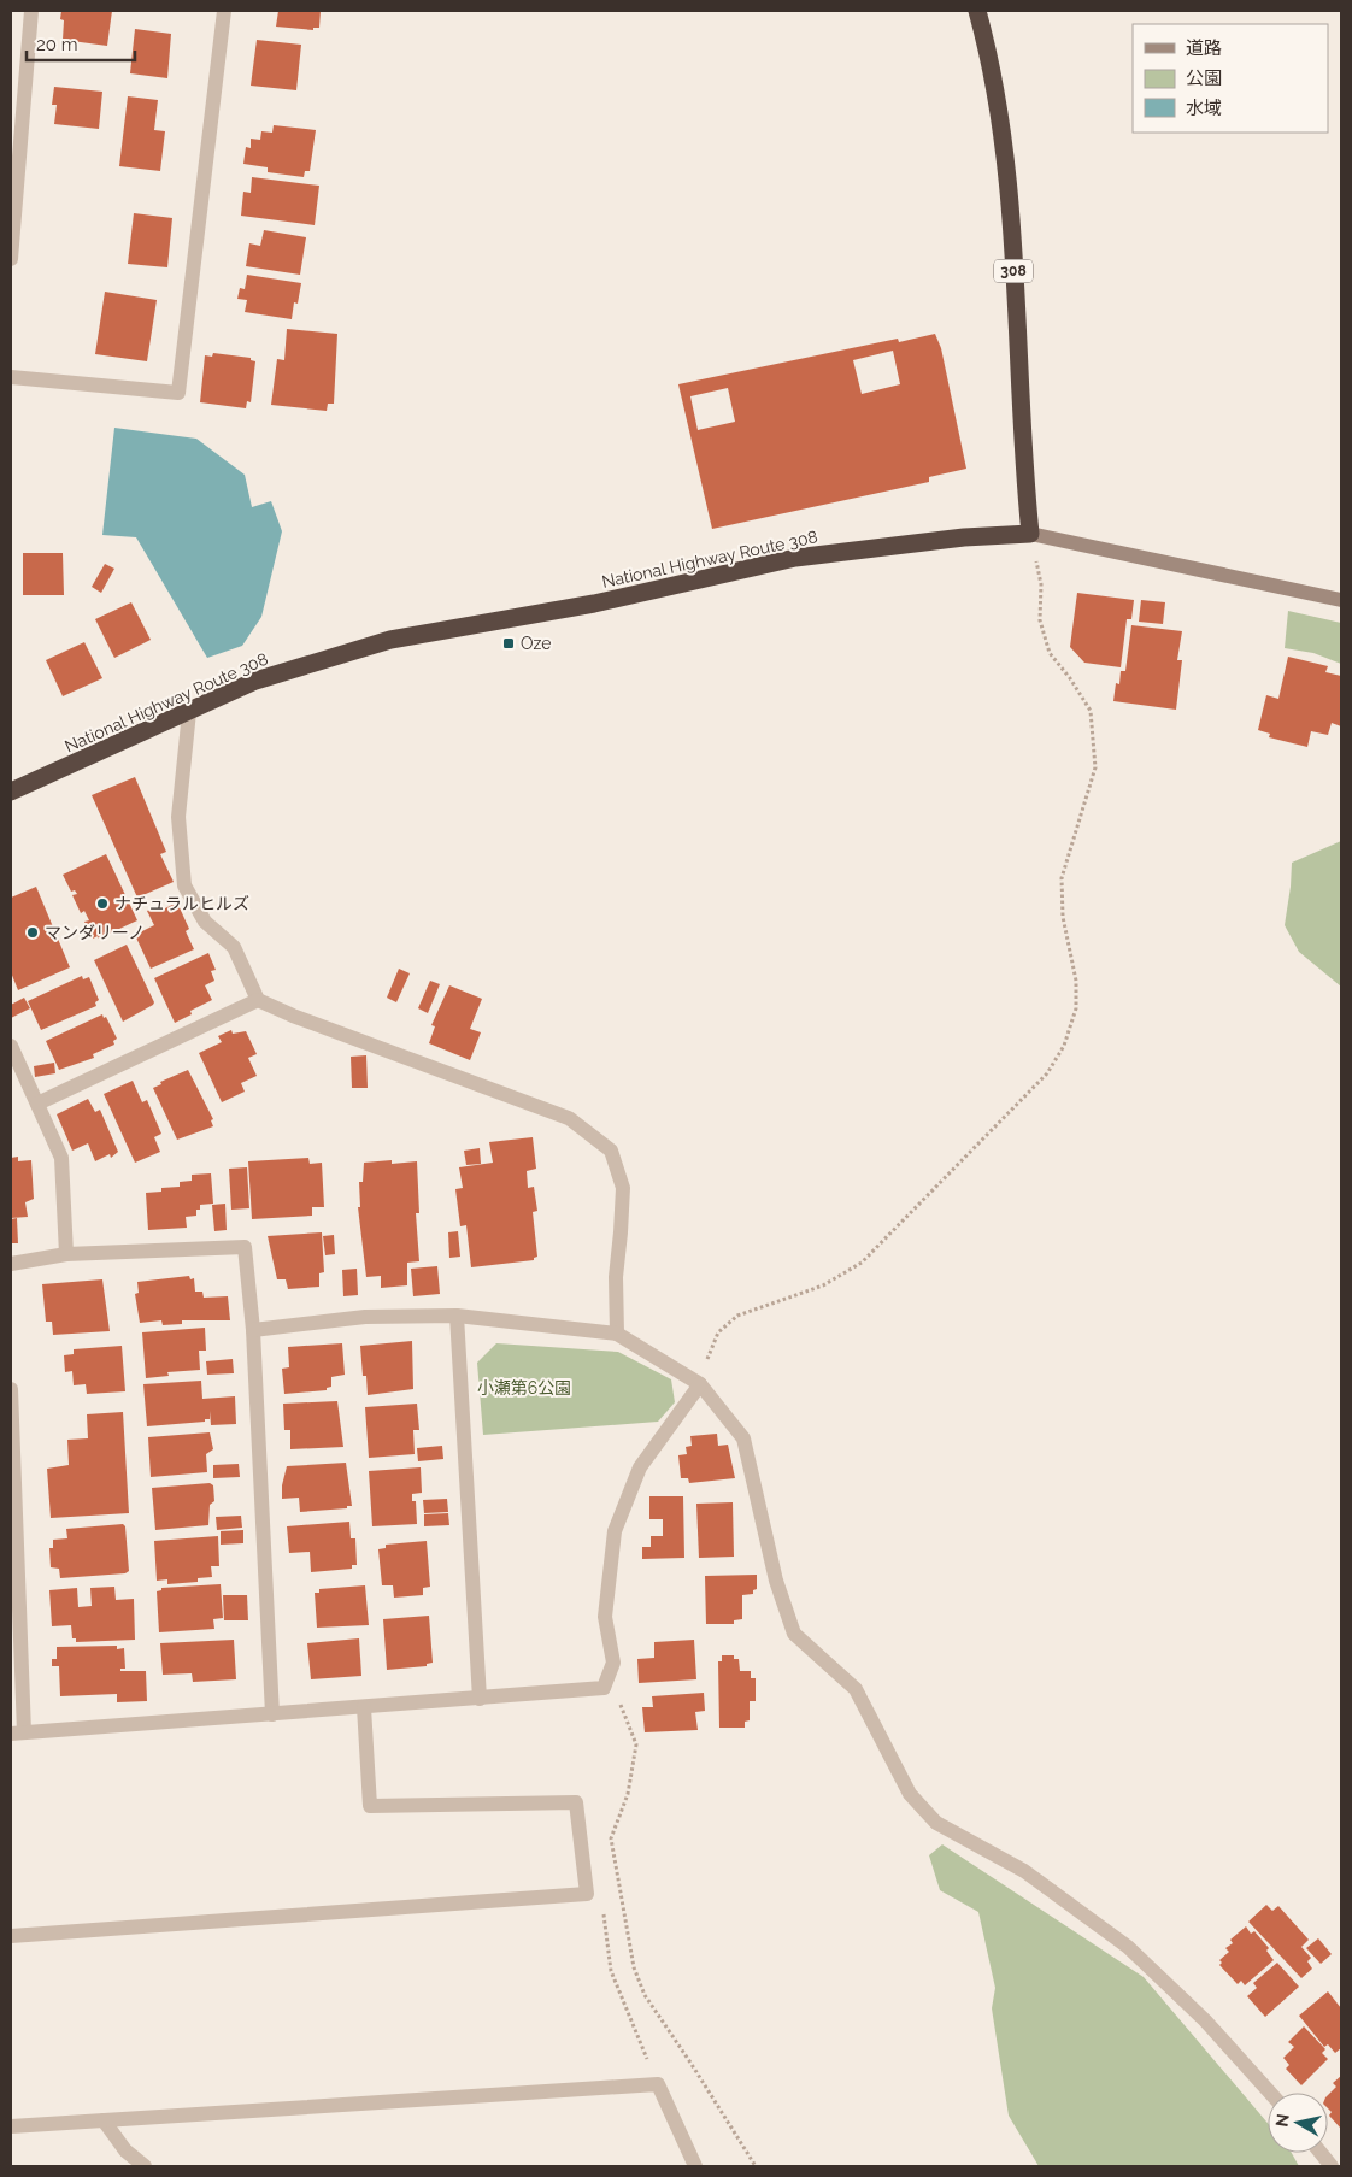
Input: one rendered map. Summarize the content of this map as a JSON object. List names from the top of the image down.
{
  "streets": {
    "highway": ["308", "National Highway Route 308"]
  },
  "crossings": [
    ["308", "National Highway Route 308"]
  ],
  "parks": ["小瀬第6公園"],
  "places": {
    "transit": ["Oze"],
    "other": ["ナチュラルヒルズ", "マンダリーノ"]
  },
  "legend": ["道路", "公園", "水域"],
  "scale_bar": "20 m",
  "north": "left"
}
